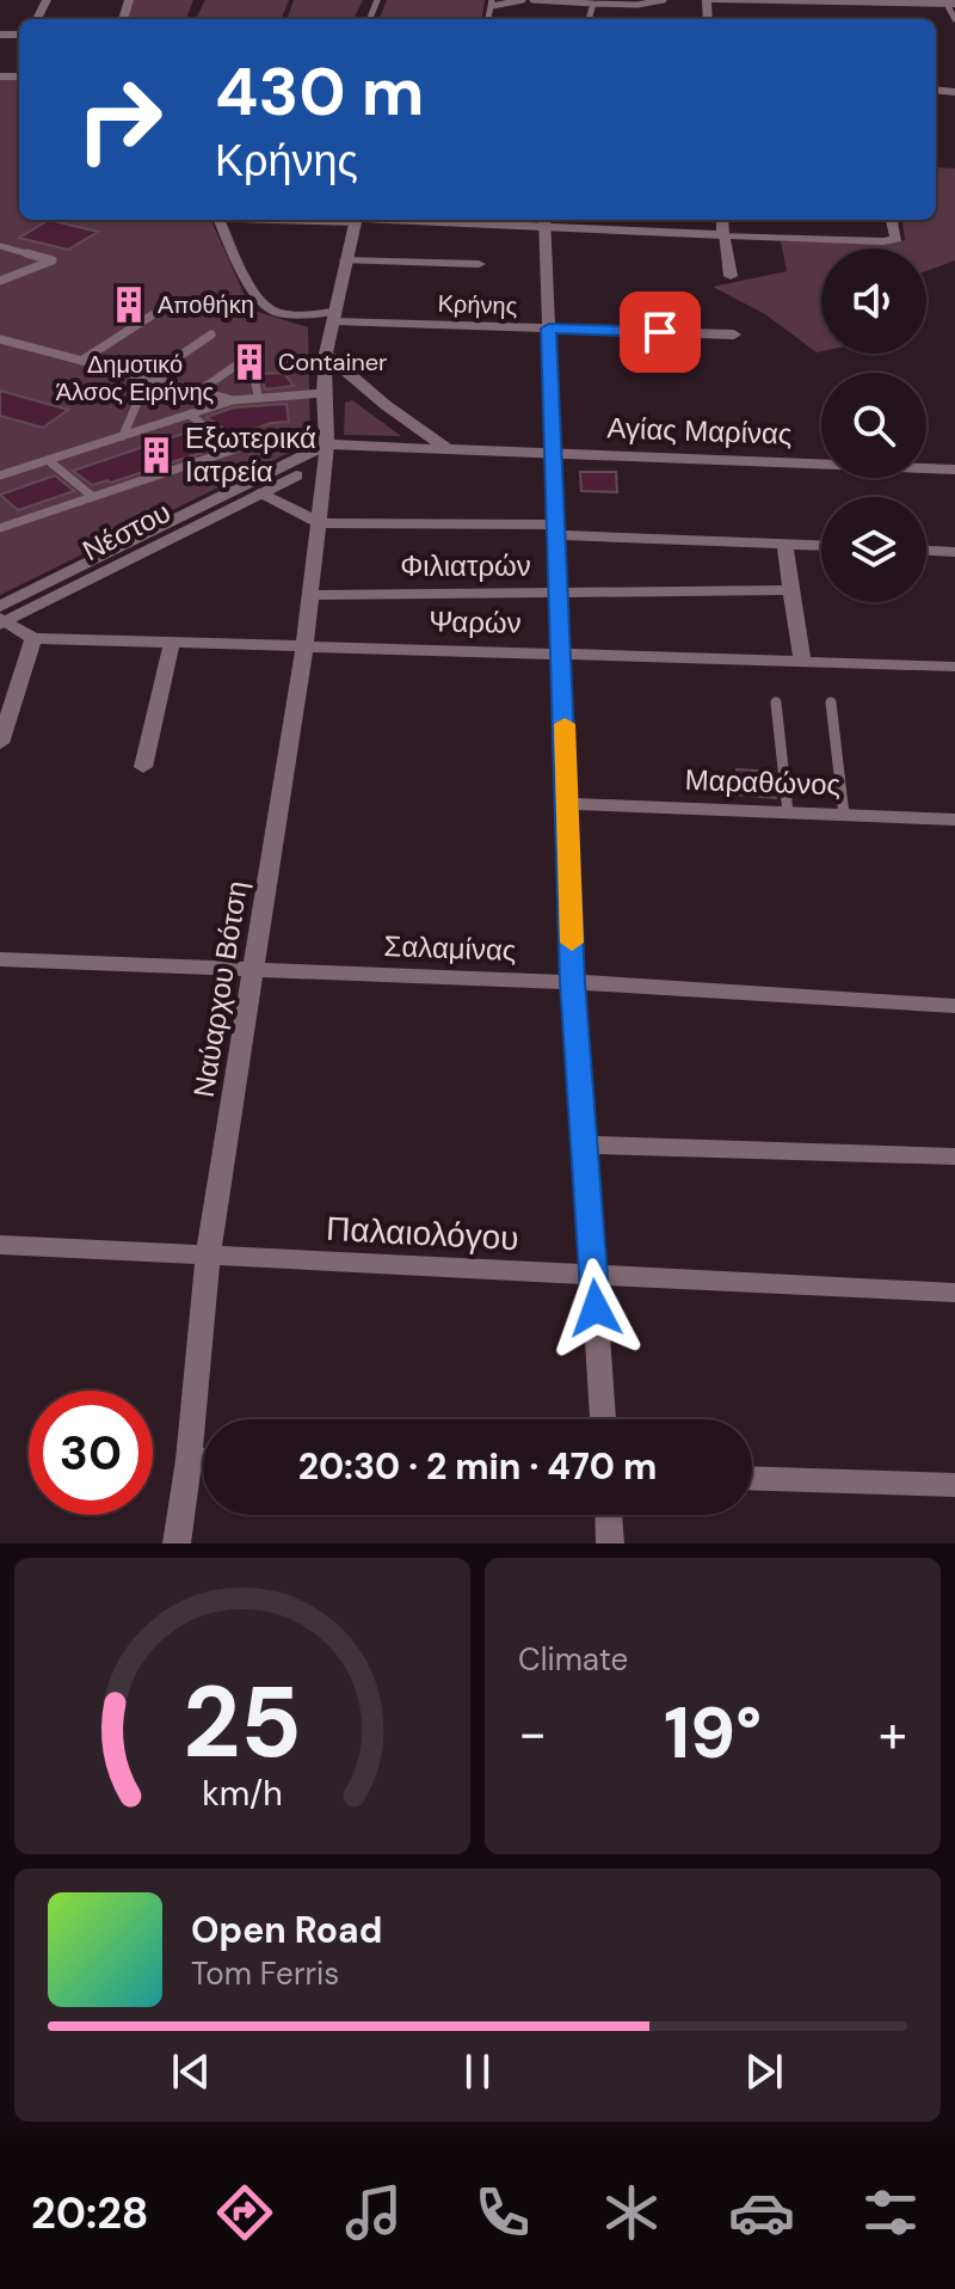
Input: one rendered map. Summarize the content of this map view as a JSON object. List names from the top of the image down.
{
  "streets": {
    "street": [
      "Κρήνης",
      "Αγίας Μαρίνας",
      "Νέστου",
      "Φιλιατρών",
      "Ψαρών",
      "Μαραθώνος",
      "Σαλαμίνας",
      "Ναύαρχου Βότση",
      "Παλαιολόγου"
    ]
  },
  "crossings": [
    ["Κρήνης", "Ναύαρχου Βότση"],
    ["Αγίας Μαρίνας", "Νέστου"],
    ["Αγίας Μαρίνας", "Ναύαρχου Βότση"],
    ["Νέστου", "Ψαρών"],
    ["Νέστου", "Ναύαρχου Βότση"],
    ["Φιλιατρών", "Ναύαρχου Βότση"],
    ["Ψαρών", "Ναύαρχου Βότση"],
    ["Σαλαμίνας", "Ναύαρχου Βότση"],
    ["Ναύαρχου Βότση", "Παλαιολόγου"]
  ],
  "parks": ["Δημοτικό Άλσος Ειρήνης"],
  "places": {
    "building": ["Αποθήκη", "Container", "Εξωτερικά Ιατρεία"]
  },
  "page": {
    "turn": ["430 m", "Κρήνης"],
    "limit": "30",
    "trip": "20:30 · 2 min · 470 m",
    "tile": "Climate",
    "heat": ["−", "19°", "+"],
    "song": ["Open Road", "Tom Ferris"],
    "tabs": "20:28",
    "gauge": ["25", "km/h"]
  }
}
